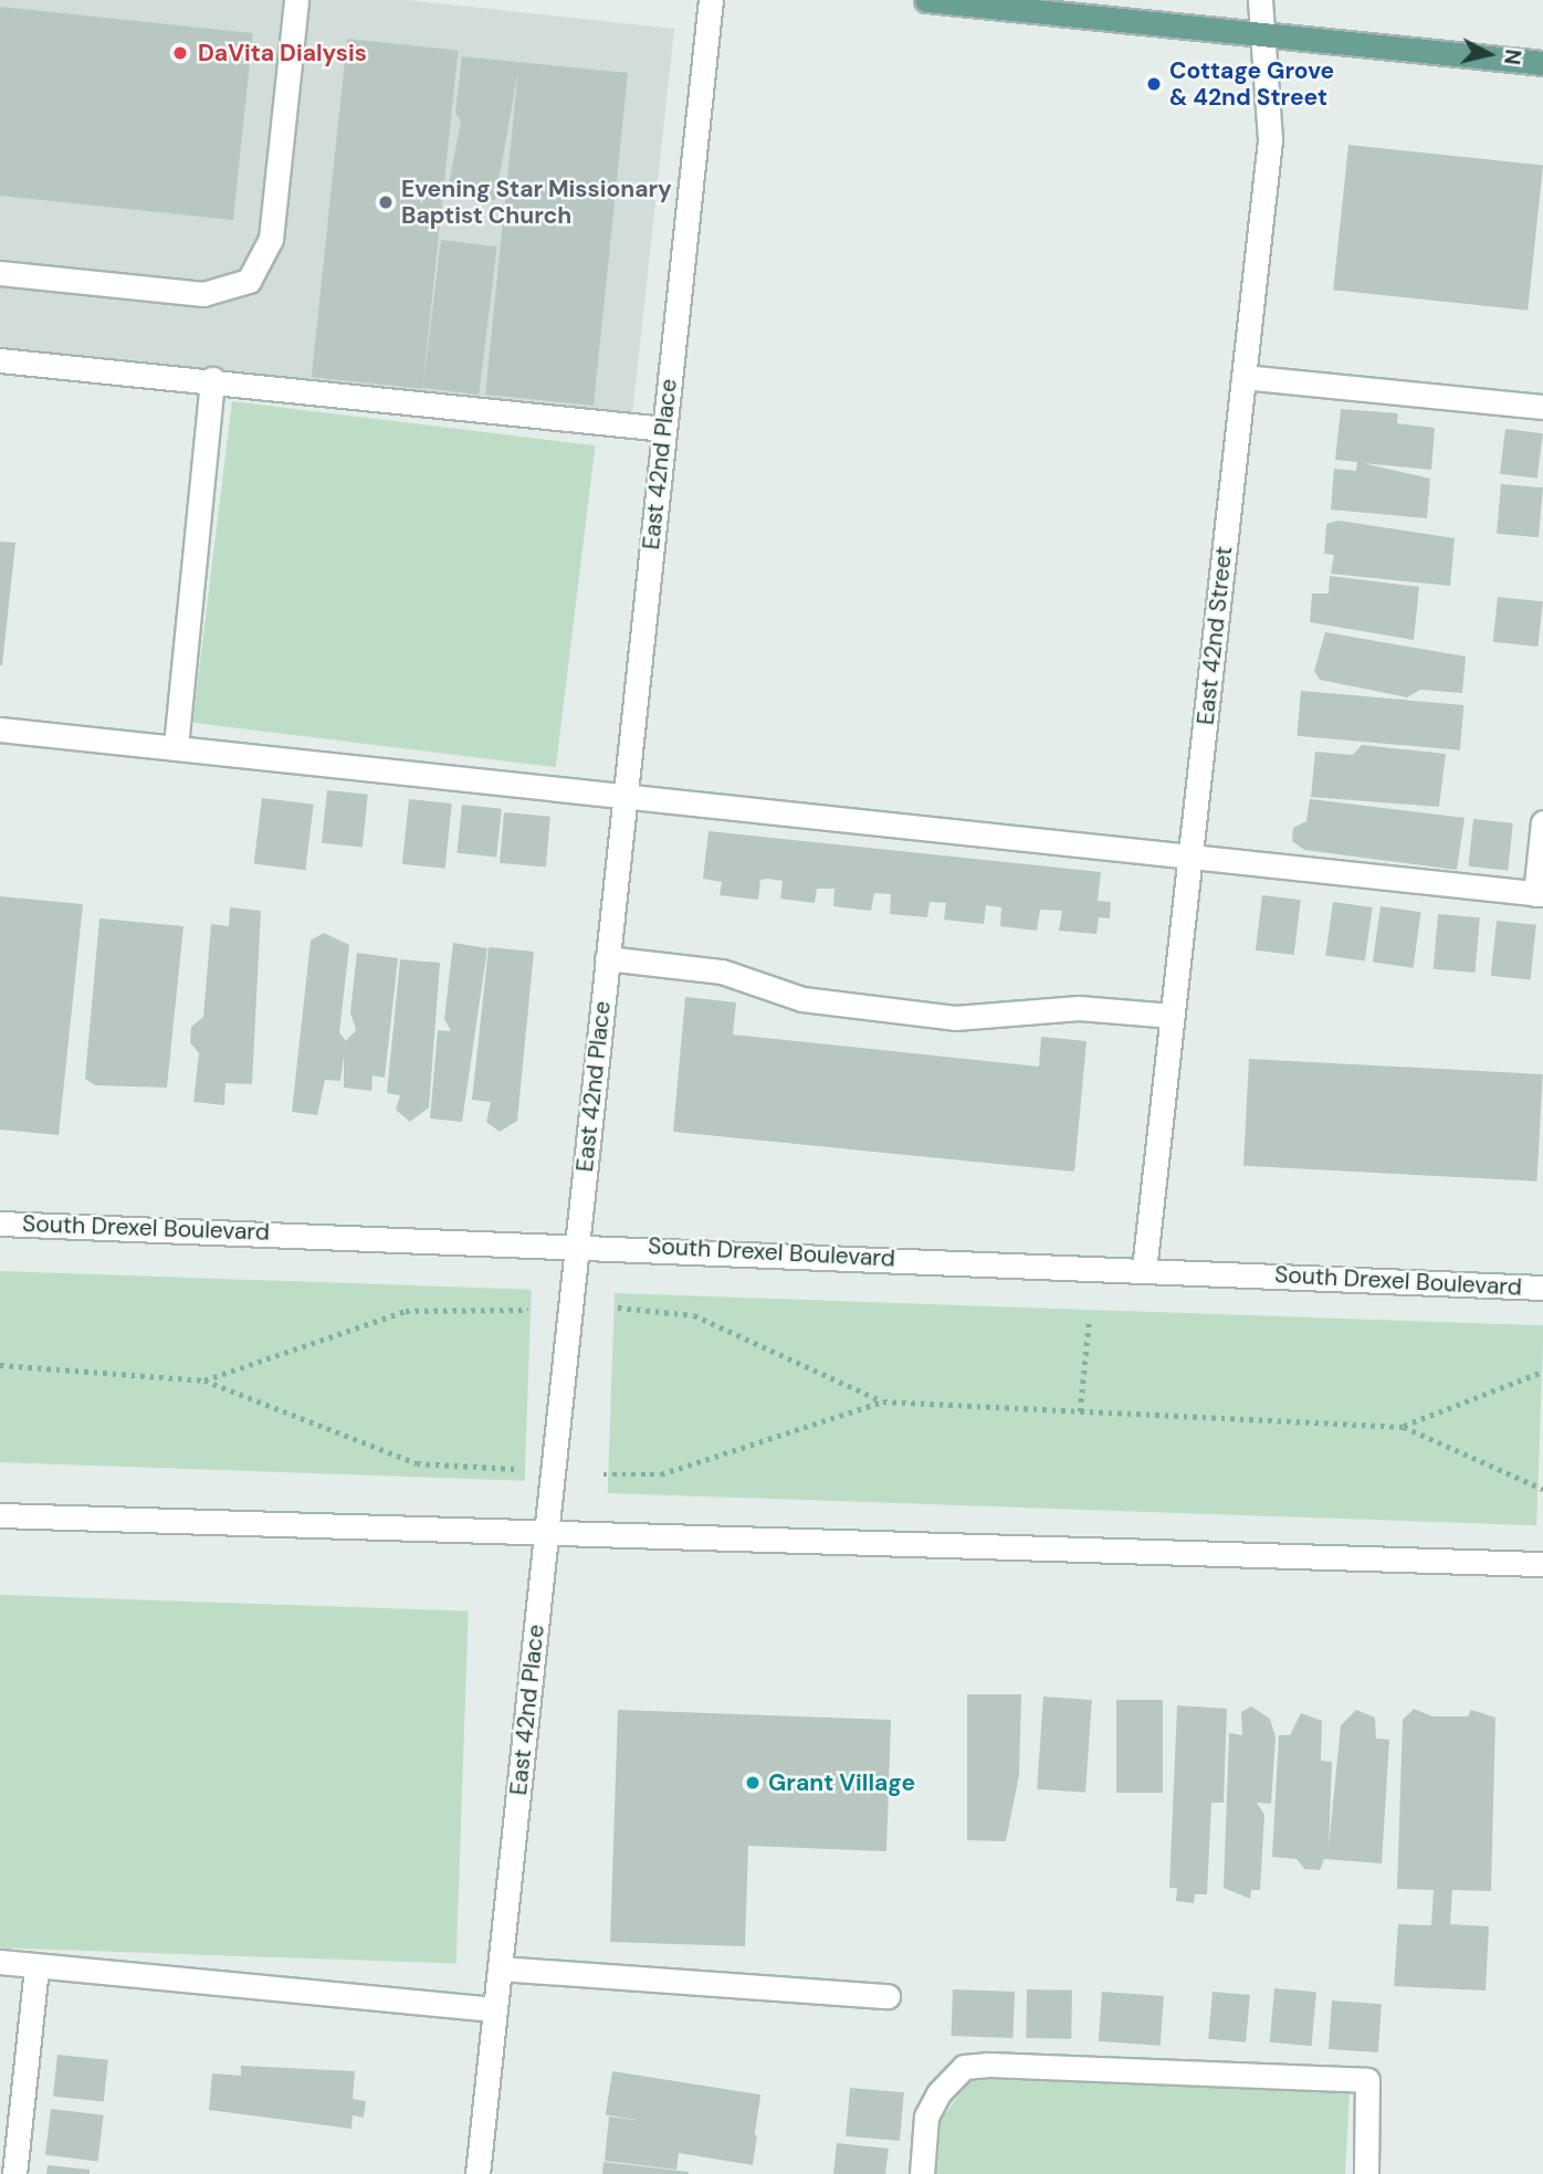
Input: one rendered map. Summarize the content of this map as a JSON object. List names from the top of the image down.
{
  "streets": {
    "street": ["East 42nd Place", "East 42nd Street", "South Drexel Boulevard"]
  },
  "crossings": [
    ["East 42nd Place", "South Drexel Boulevard"],
    ["East 42nd Street", "South Drexel Boulevard"]
  ],
  "places": [
    "DaVita Dialysis",
    "Cottage Grove & 42nd Street",
    "Evening Star Missionary Baptist Church",
    "Grant Village"
  ],
  "north": "right"
}
